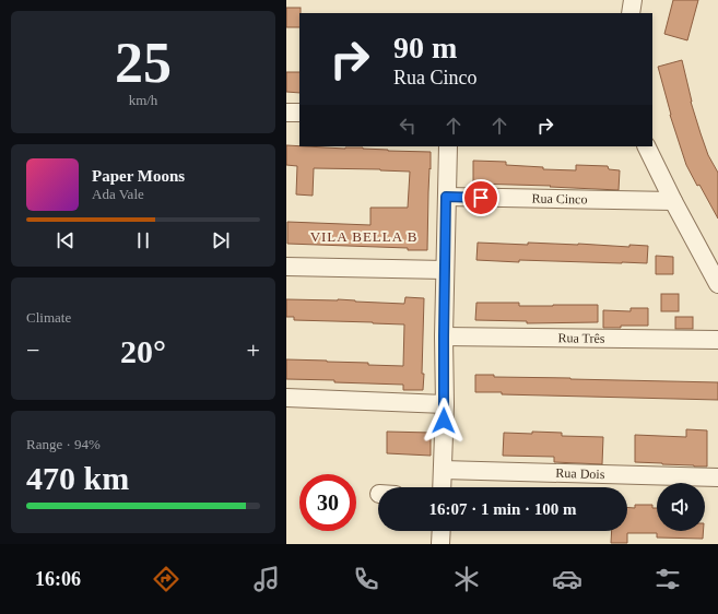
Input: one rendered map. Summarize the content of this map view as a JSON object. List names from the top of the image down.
{
  "streets": {
    "street": ["Rua Cinco", "Rua Três", "Rua Dois"]
  },
  "districts": ["VILA BELLA B"],
  "page": {
    "tile": [
      ["25", "km/h"],
      "Climate",
      ["Range · 94%", "470 km"]
    ],
    "turn": ["90 m", "Rua Cinco"],
    "song": ["Paper Moons", "Ada Vale"],
    "heat": ["−", "20°", "+"],
    "limit": "30",
    "trip": "16:07 · 1 min · 100 m",
    "tabs": "16:06"
  }
}
